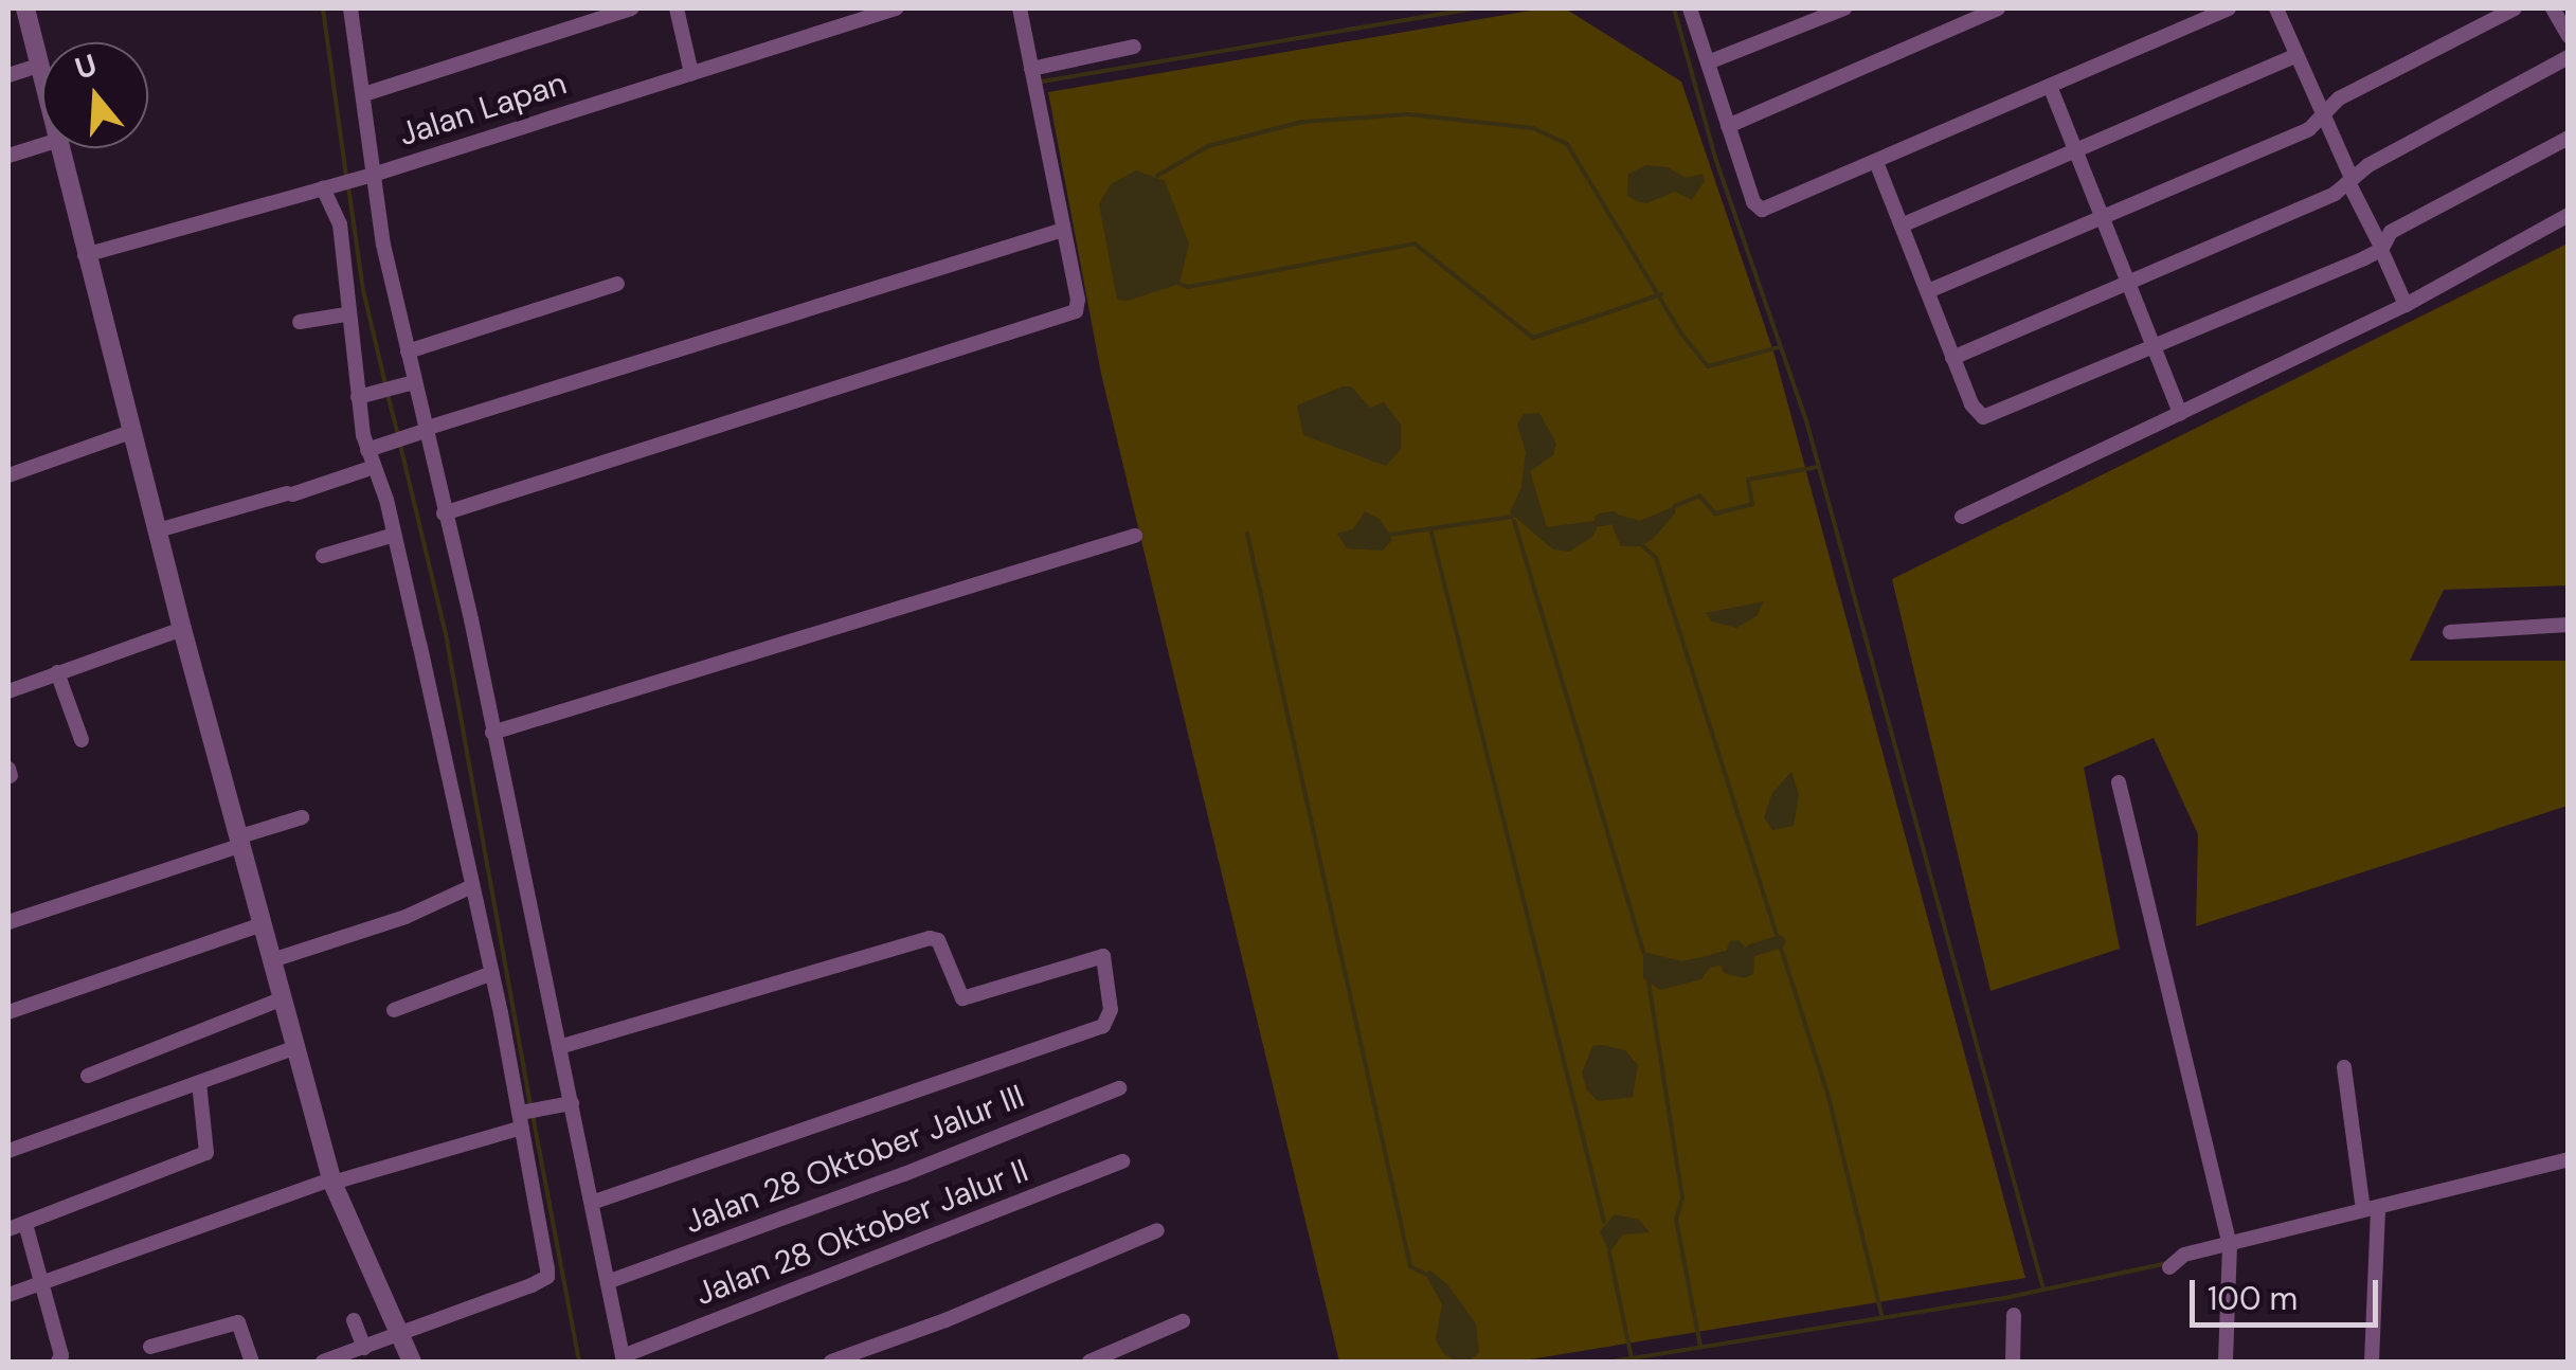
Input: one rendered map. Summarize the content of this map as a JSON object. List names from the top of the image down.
{
  "streets": {
    "street": ["Jalan Lapan", "Jalan 28 Oktober Jalur III", "Jalan 28 Oktober Jalur II"]
  },
  "scale_bar": "100 m",
  "north": "top"
}
